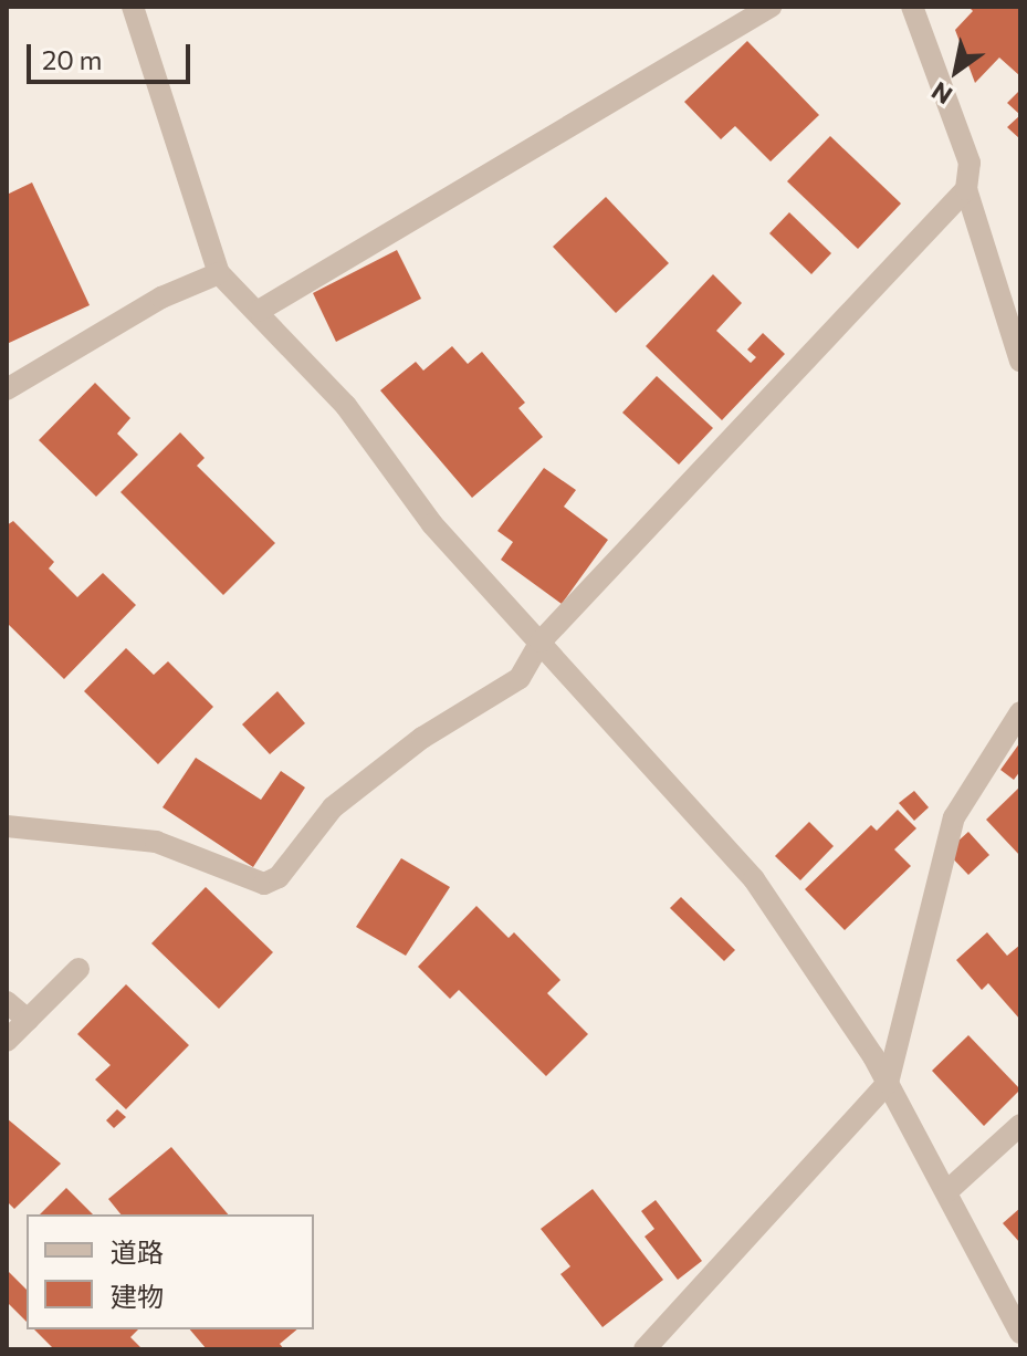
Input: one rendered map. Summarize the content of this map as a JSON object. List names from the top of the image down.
{
  "legend": ["道路", "建物"],
  "scale_bar": "20 m",
  "north": "bottom left"
}
